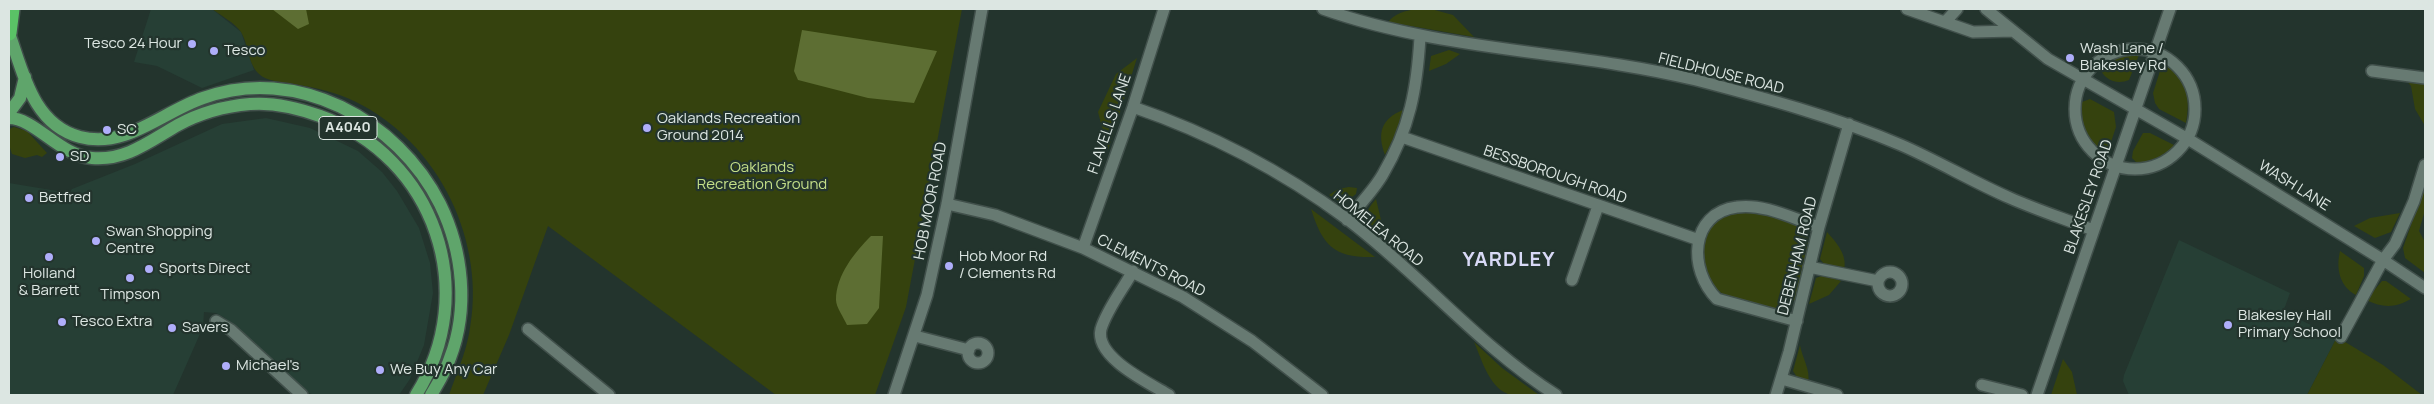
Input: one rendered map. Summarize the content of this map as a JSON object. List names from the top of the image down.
{
  "streets": {
    "main road": ["A4040"],
    "street": [
      "FIELDHOUSE ROAD",
      "FLAVELLS LANE",
      "BESSBOROUGH ROAD",
      "WASH LANE",
      "BLAKESLEY ROAD",
      "HOB MOOR ROAD",
      "HOMELEA ROAD",
      "DEBENHAM ROAD",
      "CLEMENTS ROAD"
    ]
  },
  "crossings": [
    ["FIELDHOUSE ROAD", "BLAKESLEY ROAD"],
    ["FIELDHOUSE ROAD", "DEBENHAM ROAD"],
    ["FLAVELLS LANE", "HOMELEA ROAD"],
    ["FLAVELLS LANE", "CLEMENTS ROAD"],
    ["BESSBOROUGH ROAD", "DEBENHAM ROAD"],
    ["WASH LANE", "BLAKESLEY ROAD"],
    ["HOB MOOR ROAD", "CLEMENTS ROAD"]
  ],
  "districts": ["YARDLEY"],
  "parks": ["Oaklands Recreation Ground"],
  "places": [
    "Tesco 24 Hour",
    "Tesco",
    "Wash Lane / Blakesley Rd",
    "Oaklands Recreation Ground 2014",
    "SC",
    "SD",
    "Betfred",
    "Swan Shopping Centre",
    "Holland & Barrett",
    "Hob Moor Rd / Clements Rd",
    "Sports Direct",
    "Timpson",
    "Tesco Extra",
    "Blakesley Hall Primary School",
    "Savers",
    "Michael's",
    "We Buy Any Car"
  ]
}
